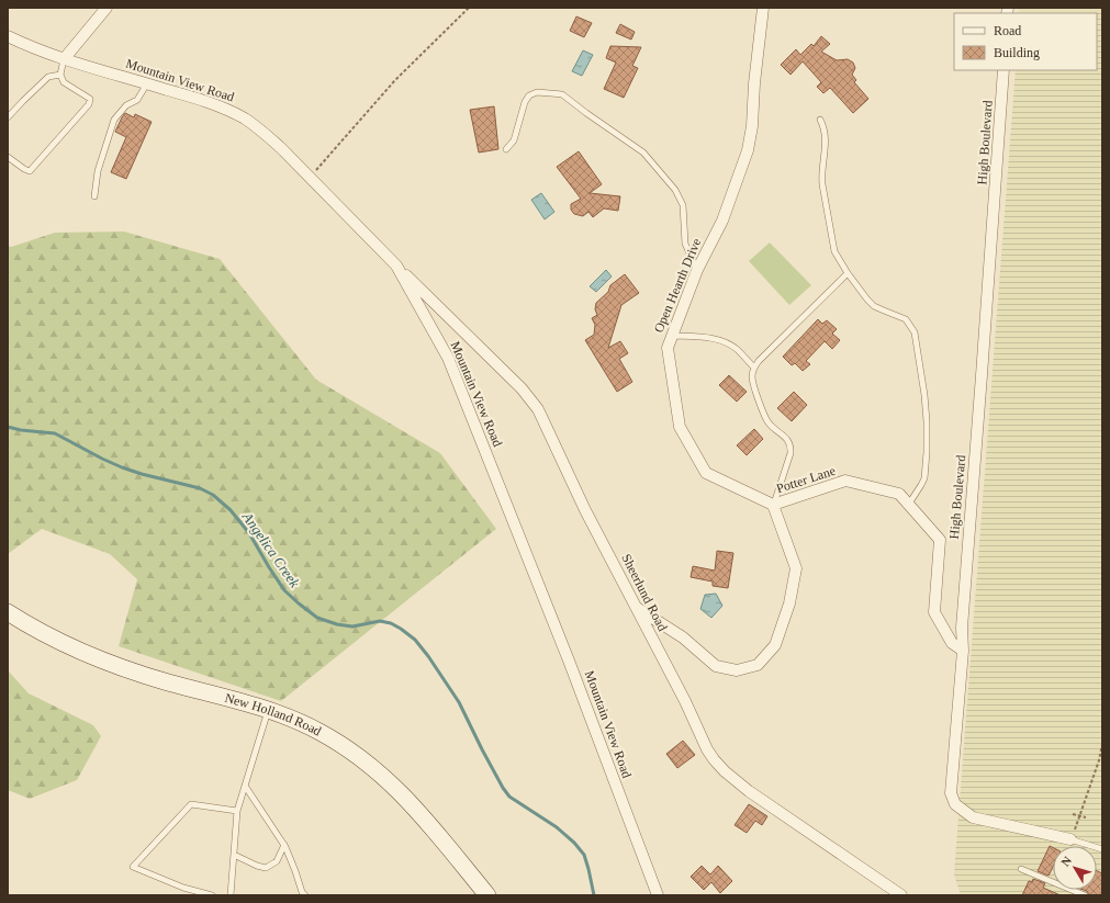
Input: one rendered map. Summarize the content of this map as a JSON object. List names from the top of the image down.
{
  "streets": {
    "main road": ["New Holland Road"],
    "street": [
      "Mountain View Road",
      "High Boulevard",
      "Open Hearth Drive",
      "Potter Lane",
      "Sheerlund Road"
    ]
  },
  "crossings": [
    ["Mountain View Road", "Sheerlund Road"],
    ["High Boulevard", "Potter Lane"],
    ["Open Hearth Drive", "Potter Lane"]
  ],
  "water": ["Angelica Creek"],
  "legend": ["Road", "Building"],
  "north": "top left"
}
